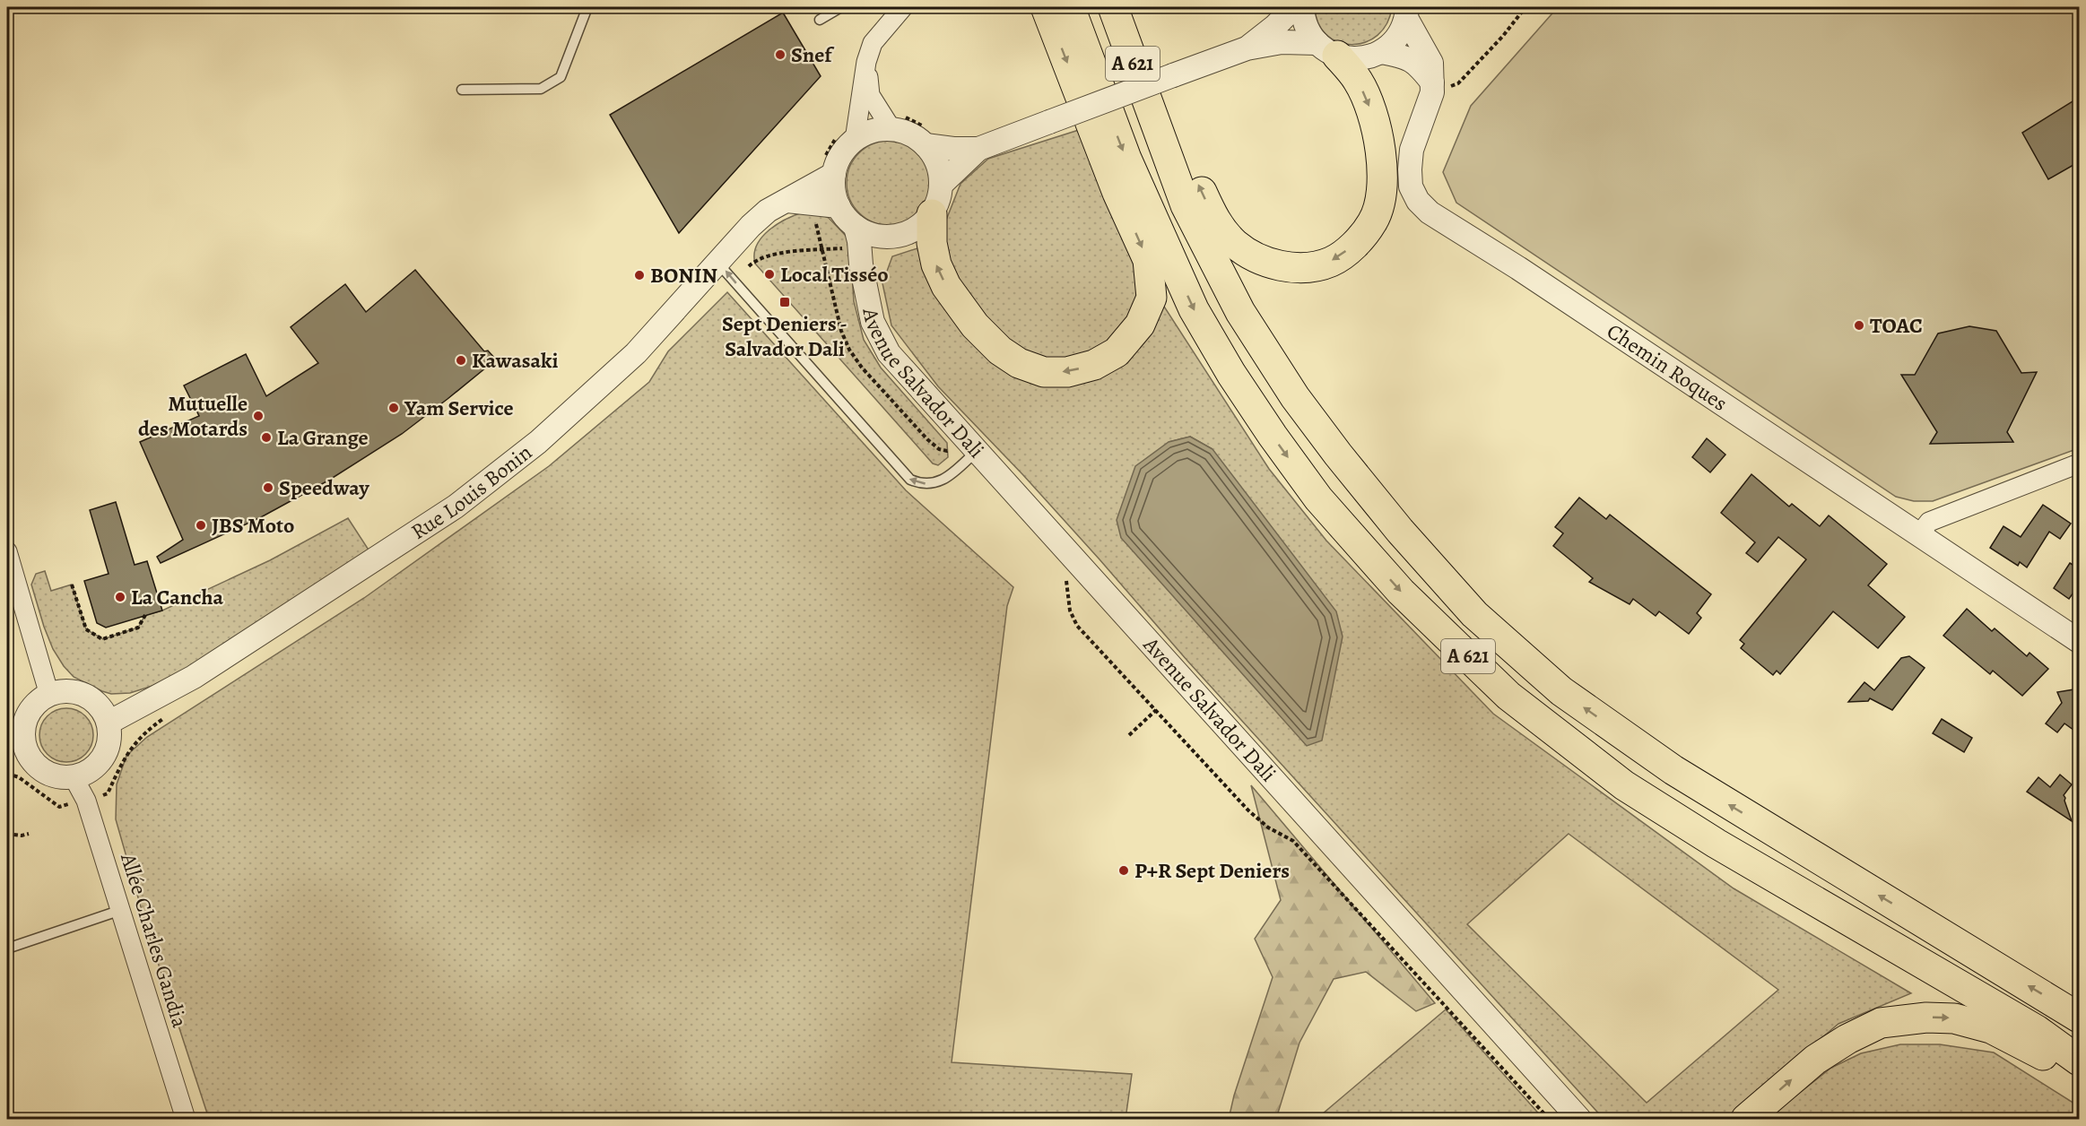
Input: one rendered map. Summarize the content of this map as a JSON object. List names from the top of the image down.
{
  "streets": {
    "highway": ["A 621"],
    "street": [
      "Chemin Roques",
      "Avenue Salvador Dali",
      "Rue Louis Bonin",
      "Allée Charles Gandia"
    ]
  },
  "crossings": [
    ["Avenue Salvador Dali", "Rue Louis Bonin"],
    ["Rue Louis Bonin", "Allée Charles Gandia"]
  ],
  "places": {
    "other": [
      "Snef",
      "Local Tisséo",
      "BONIN",
      "TOAC",
      "Kawasaki",
      "Yam Service",
      "Mutuelle des Motards",
      "La Grange",
      "Speedway",
      "JBS Moto",
      "La Cancha",
      "P+R Sept Deniers"
    ],
    "transit": ["Sept Deniers - Salvador Dali"]
  }
}
